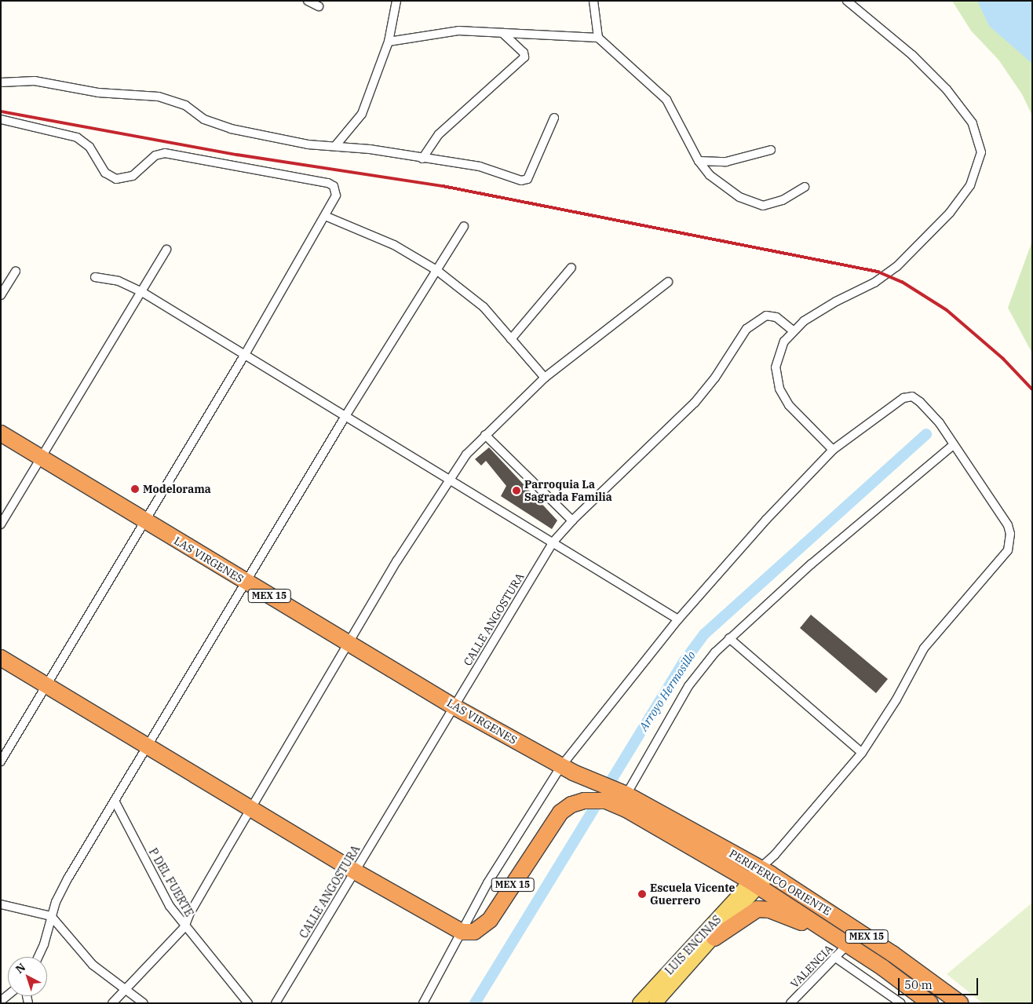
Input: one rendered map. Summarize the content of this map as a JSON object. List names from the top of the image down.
{
  "streets": {
    "highway": ["LAS VIRGENES", "MEX 15", "PERIFERICO ORIENTE"],
    "main road": ["LUIS ENCINAS"],
    "street": ["CALLE ANGOSTURA", "P DEL FUERTE", "VALENCIA"]
  },
  "crossings": [
    ["LAS VIRGENES", "CALLE ANGOSTURA"],
    ["LAS VIRGENES", "PERIFERICO ORIENTE"],
    ["MEX 15", "PERIFERICO ORIENTE"],
    ["PERIFERICO ORIENTE", "LUIS ENCINAS"],
    ["PERIFERICO ORIENTE", "VALENCIA"]
  ],
  "water": ["Arroyo Hermosillo"],
  "places": ["Modelorama", "Parroquia La Sagrada Familia", "Escuela Vicente Guerrero"],
  "scale_bar": "50 m",
  "north": "top left"
}
